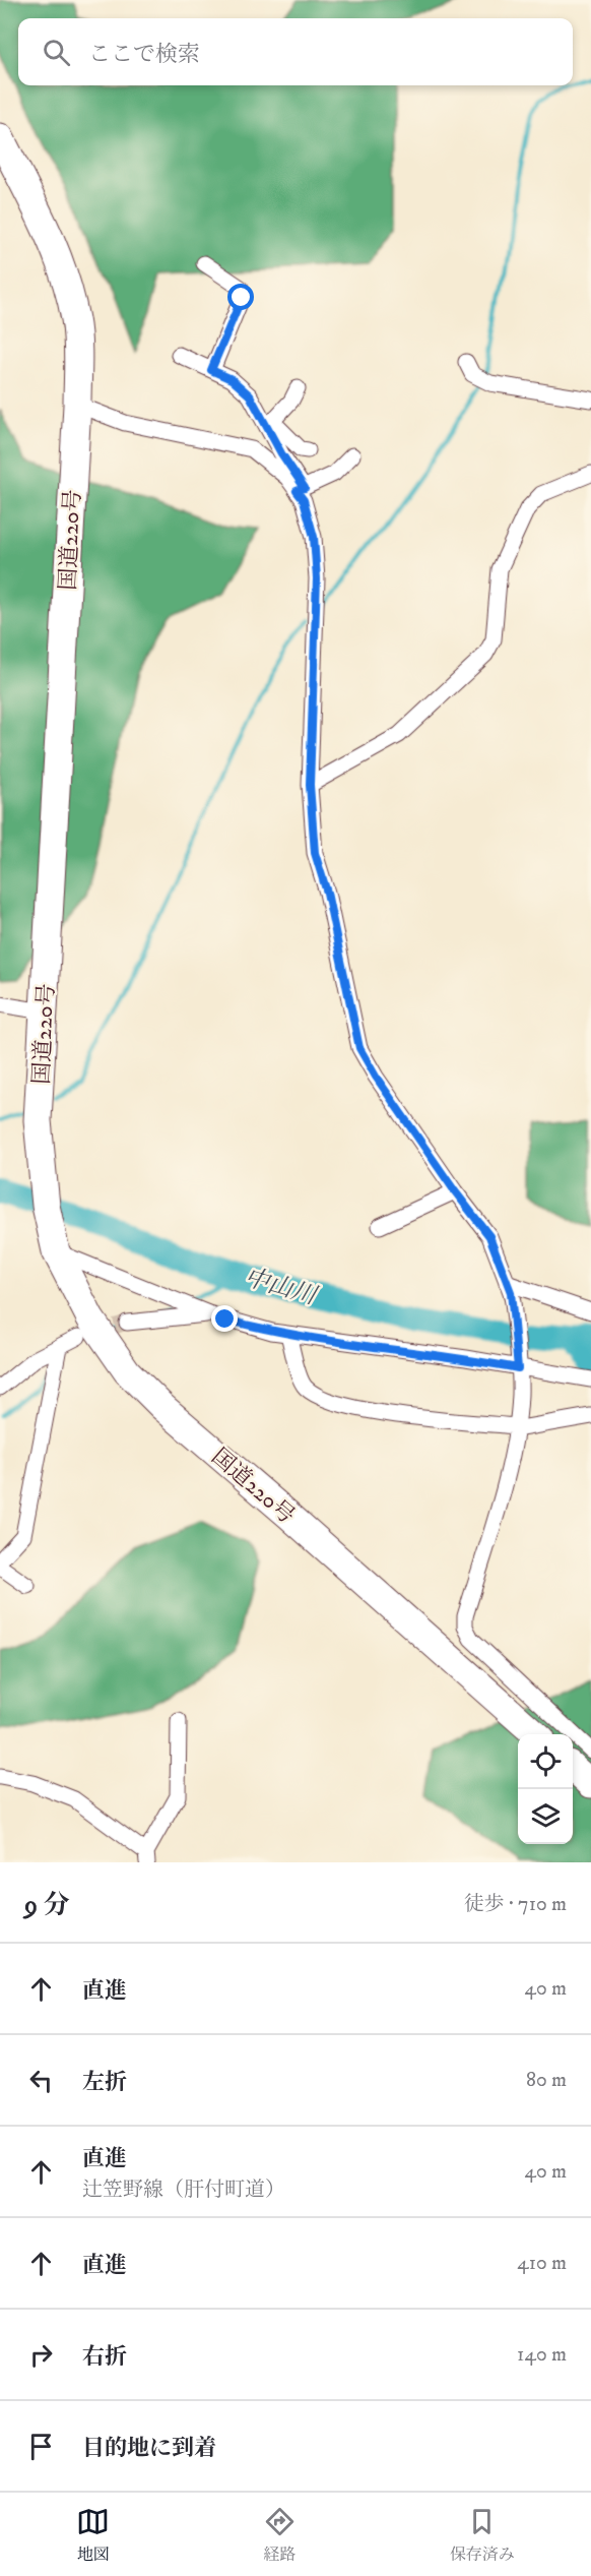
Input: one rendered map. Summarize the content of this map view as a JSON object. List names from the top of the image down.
{
  "streets": {
    "highway": ["国道220号"]
  },
  "water": ["中山川"],
  "page": {
    "search": "ここで検索",
    "heading": ["9 分", "徒歩 · 710 m"],
    "list": [
      ["直進", "40 m"],
      ["左折", "80 m"],
      ["直進", "辻笠野線（肝付町道）", "40 m"],
      ["直進", "410 m"],
      ["右折", "140 m"],
      "目的地に到着"
    ],
    "nav": ["地図", "経路", "保存済み"]
  }
}
